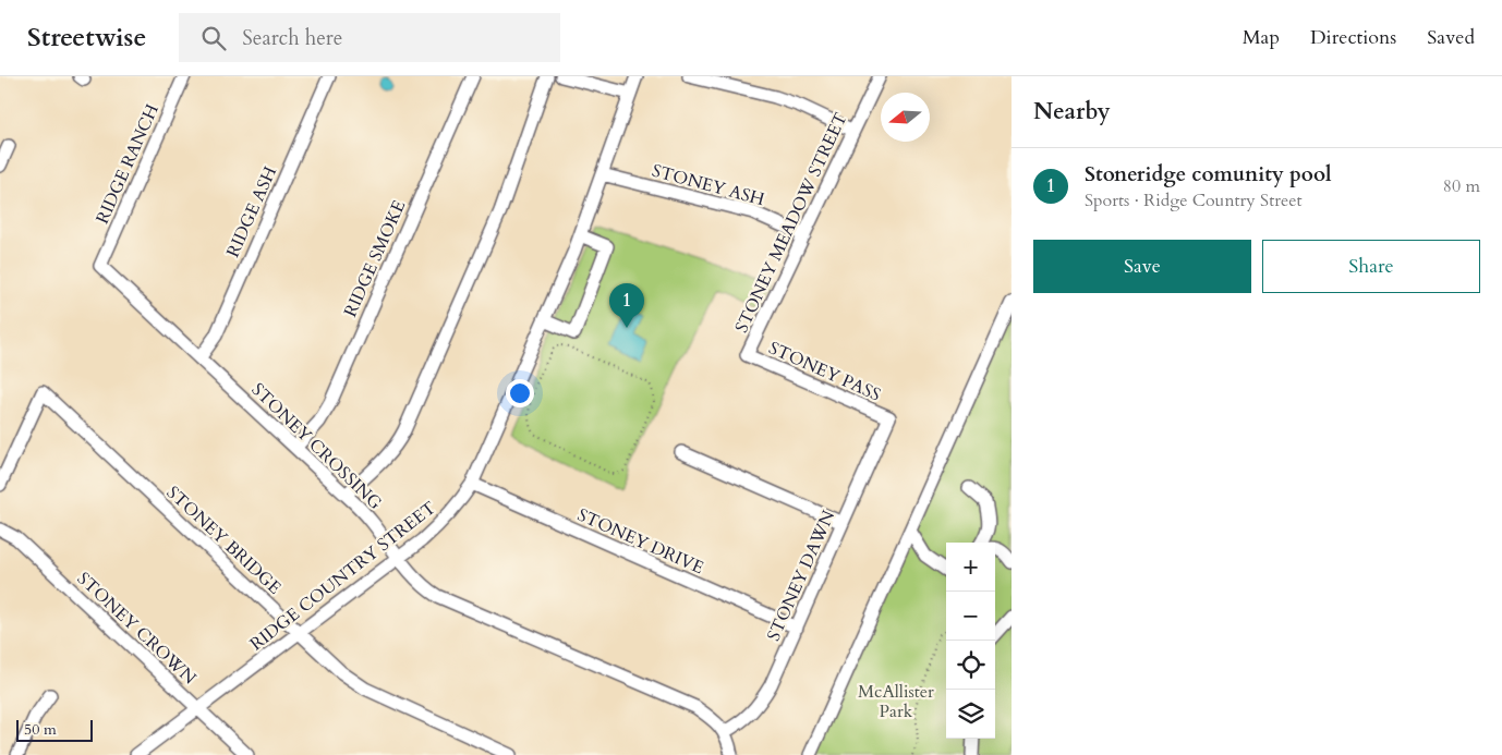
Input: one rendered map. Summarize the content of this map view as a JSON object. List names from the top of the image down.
{
  "streets": {
    "street": [
      "RIDGE RANCH",
      "STONEY ASH",
      "RIDGE ASH",
      "STONEY MEADOW STREET",
      "RIDGE SMOKE",
      "STONEY PASS",
      "STONEY CROSSING",
      "STONEY BRIDGE",
      "STONEY DRIVE",
      "RIDGE COUNTRY STREET",
      "STONEY DAWN",
      "STONEY CROWN"
    ]
  },
  "crossings": [
    ["RIDGE RANCH", "STONEY CROSSING"],
    ["STONEY ASH", "STONEY MEADOW STREET"],
    ["STONEY ASH", "RIDGE COUNTRY STREET"],
    ["RIDGE ASH", "STONEY CROSSING"],
    ["STONEY MEADOW STREET", "STONEY PASS"],
    ["RIDGE SMOKE", "STONEY CROSSING"],
    ["STONEY PASS", "STONEY DAWN"],
    ["STONEY CROSSING", "RIDGE COUNTRY STREET"],
    ["STONEY CROSSING", "STONEY DAWN"],
    ["STONEY BRIDGE", "RIDGE COUNTRY STREET"],
    ["STONEY DRIVE", "RIDGE COUNTRY STREET"],
    ["STONEY DRIVE", "STONEY DAWN"],
    ["RIDGE COUNTRY STREET", "STONEY CROWN"]
  ],
  "parks": ["McAllister Park"],
  "scale_bar": "50 m",
  "north": "left",
  "page": {
    "header": "Streetwise",
    "search": "Search here",
    "nav": ["Map", "Directions", "Saved"],
    "heading": "Nearby",
    "list": [
      {
        "mark": "1",
        "name": "Stoneridge comunity pool",
        "note": "Sports · Ridge Country Street",
        "value": "80 m"
      }
    ],
    "buttons": ["Save", "Share"],
    "pins": "1",
    "map_buttons": ["+", "−"],
    "scale": "50 m"
  }
}
